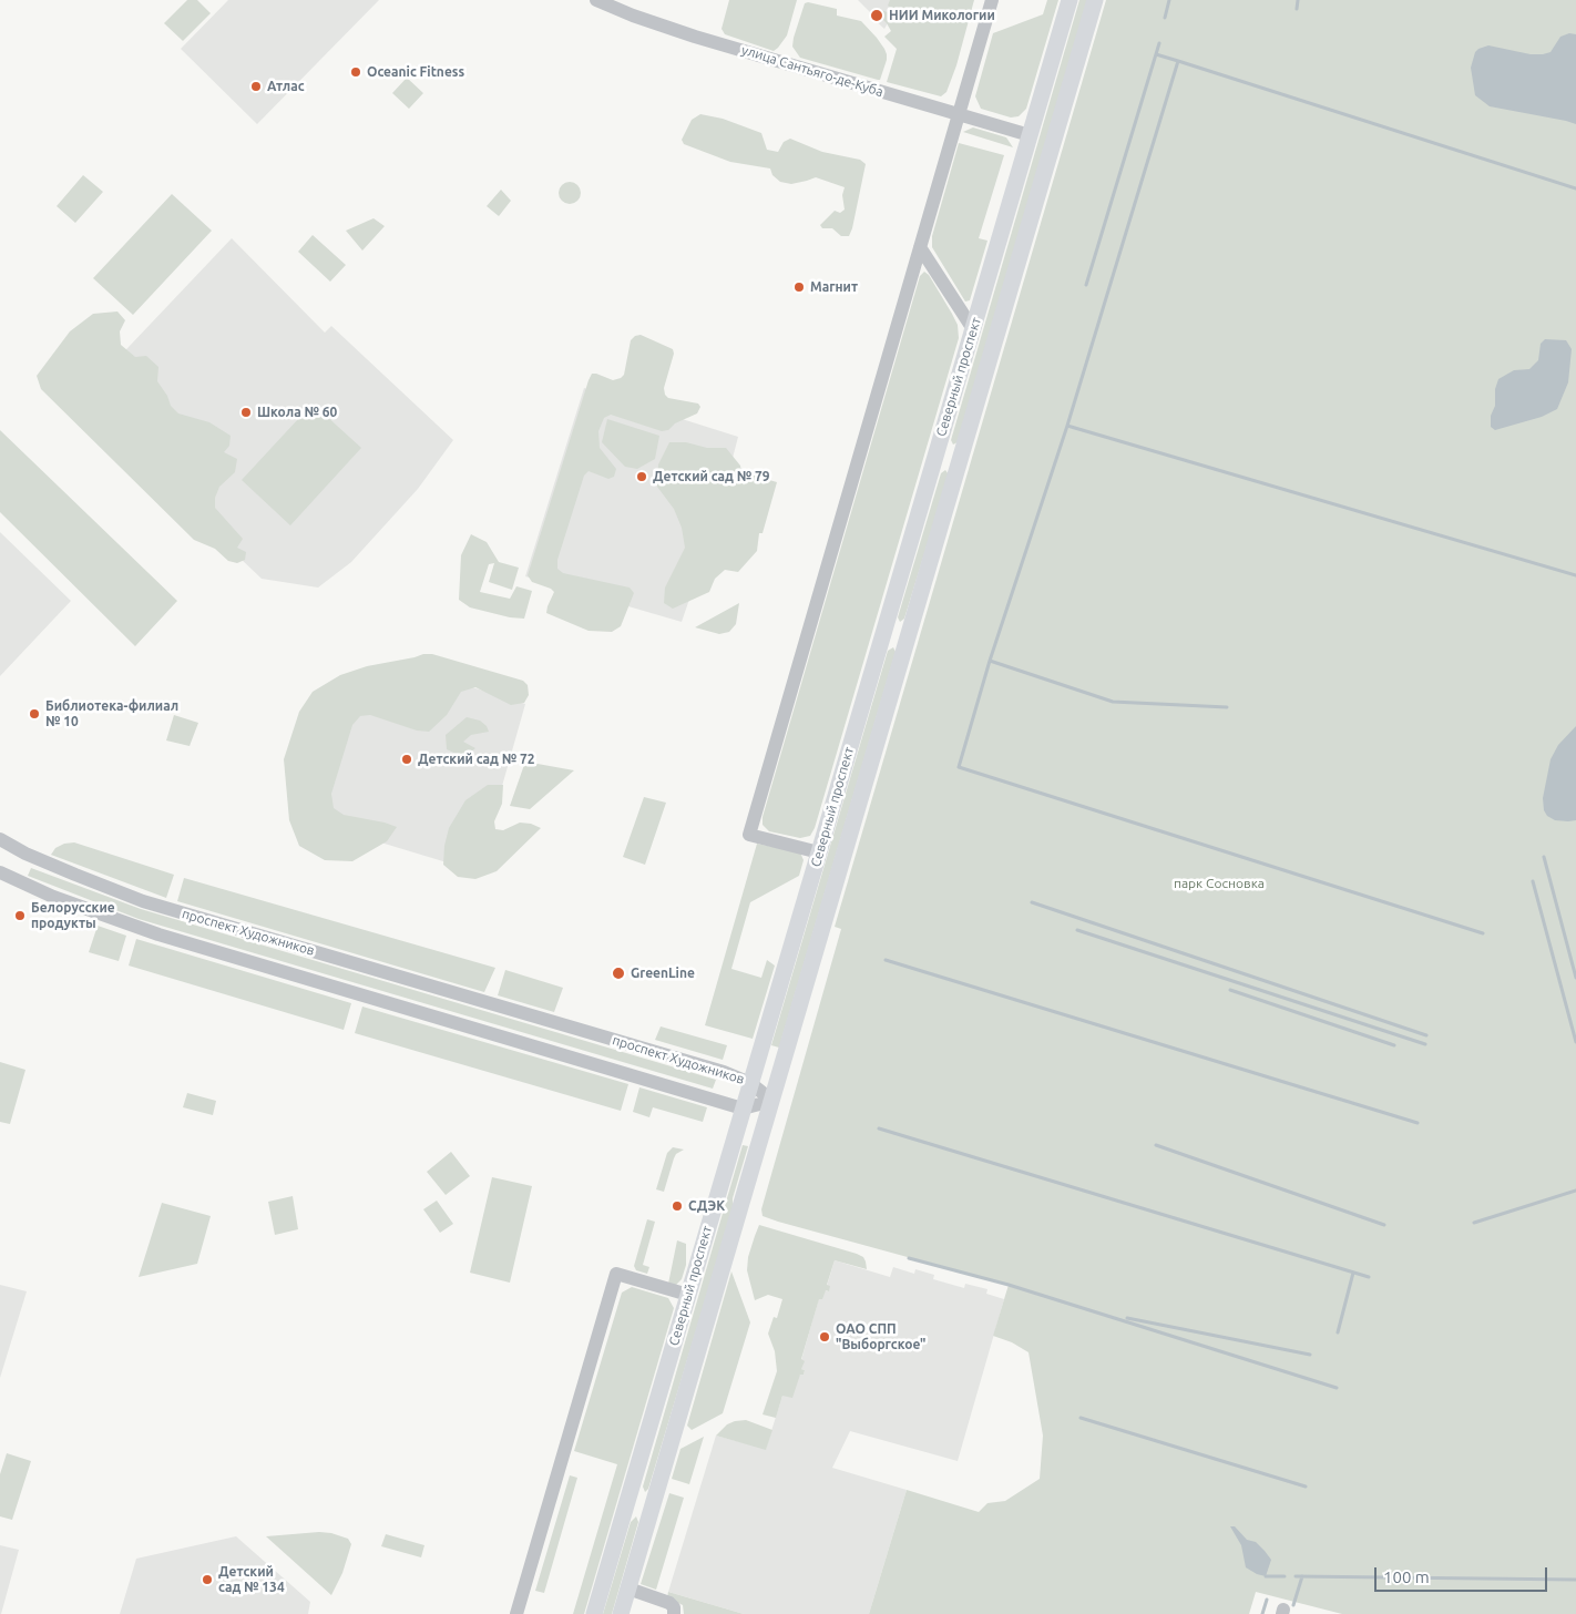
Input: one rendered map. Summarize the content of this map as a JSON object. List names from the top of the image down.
{
  "streets": {
    "main road": ["Северный проспект"],
    "street": ["улица Сантьяго-де-Куба", "проспект Художников"]
  },
  "crossings": [
    ["улица Сантьяго-де-Куба", "Северный проспект"],
    ["Северный проспект", "проспект Художников"]
  ],
  "parks": ["парк Сосновка"],
  "places": [
    "НИИ Микологии",
    "Oceanic Fitness",
    "Атлас",
    "Магнит",
    "Школа № 60",
    "Детский сад № 79",
    "Библиотека-филиал № 10",
    "Детский сад № 72",
    "Белорусские продукты",
    "GreenLine",
    "СДЭК",
    "ОАО СПП \"Выборгское\"",
    "Детский сад № 134"
  ],
  "scale_bar": "100 m"
}
